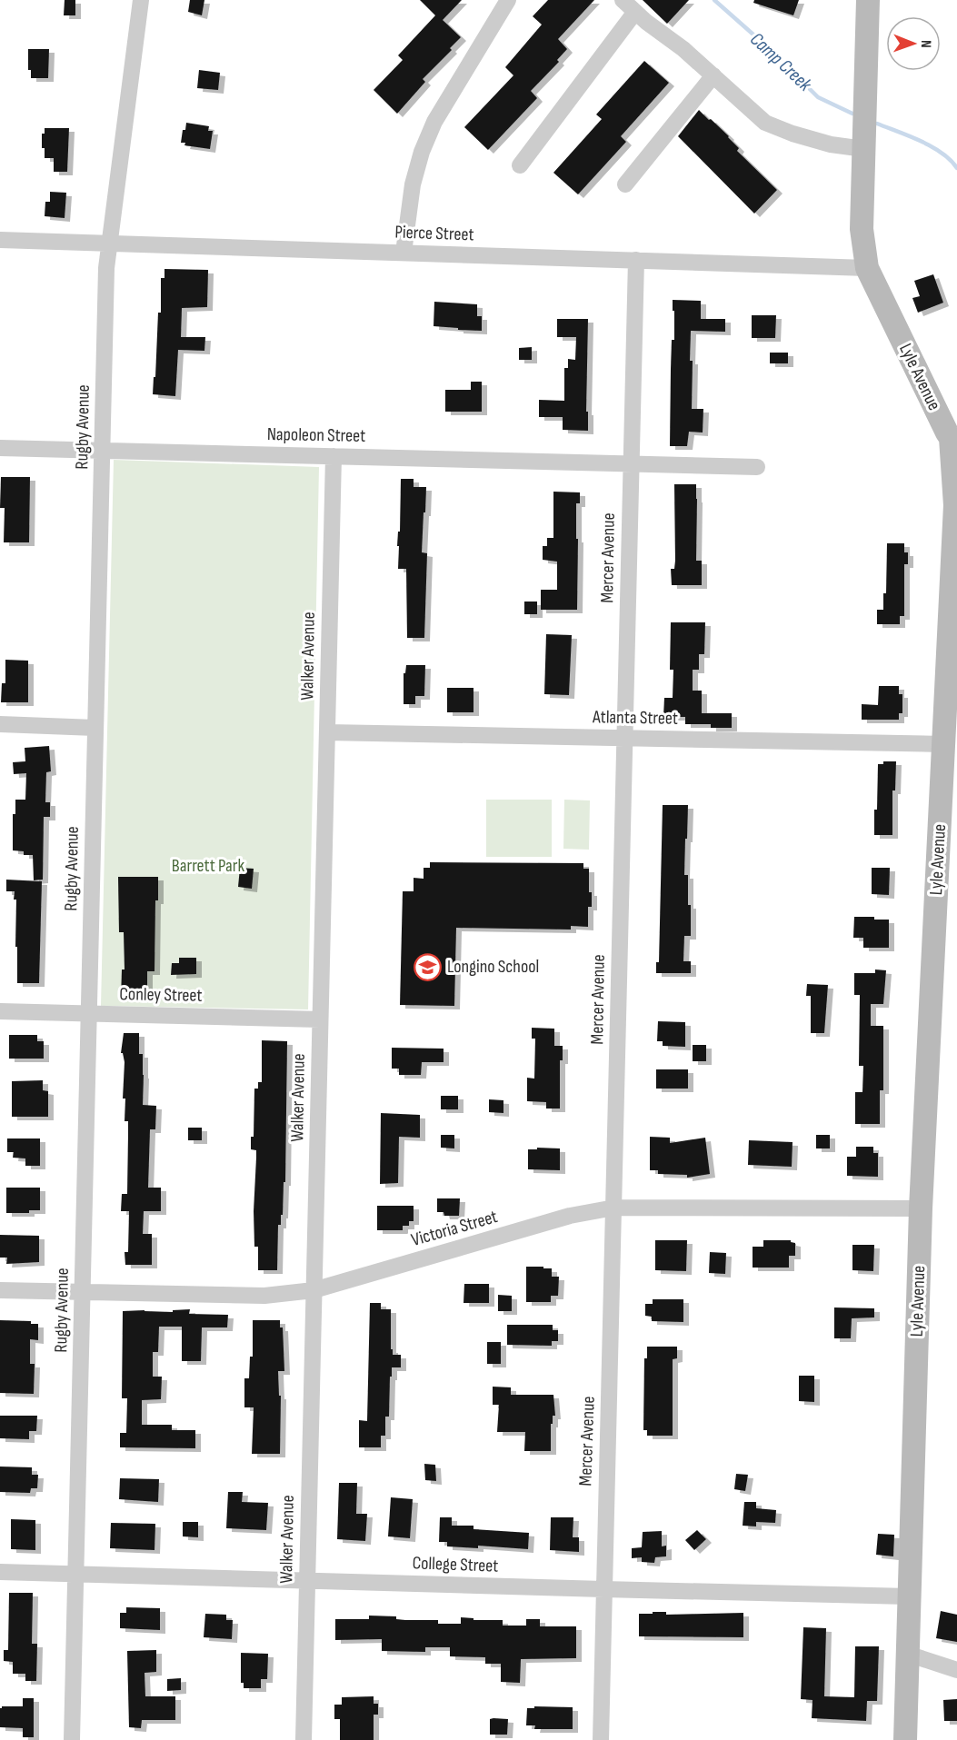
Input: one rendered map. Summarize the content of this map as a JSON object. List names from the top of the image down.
{
  "streets": {
    "street": [
      "Pierce Street",
      "Lyle Avenue",
      "Rugby Avenue",
      "Napoleon Street",
      "Mercer Avenue",
      "Walker Avenue",
      "Atlanta Street",
      "Conley Street",
      "Victoria Street",
      "College Street"
    ]
  },
  "crossings": [
    ["Pierce Street", "Lyle Avenue"],
    ["Pierce Street", "Rugby Avenue"],
    ["Pierce Street", "Mercer Avenue"],
    ["Lyle Avenue", "Atlanta Street"],
    ["Lyle Avenue", "Victoria Street"],
    ["Lyle Avenue", "College Street"],
    ["Rugby Avenue", "Napoleon Street"],
    ["Rugby Avenue", "Conley Street"],
    ["Rugby Avenue", "Victoria Street"],
    ["Rugby Avenue", "College Street"],
    ["Napoleon Street", "Mercer Avenue"],
    ["Napoleon Street", "Walker Avenue"],
    ["Mercer Avenue", "Atlanta Street"],
    ["Mercer Avenue", "Victoria Street"],
    ["Mercer Avenue", "College Street"],
    ["Walker Avenue", "Atlanta Street"],
    ["Walker Avenue", "Conley Street"],
    ["Walker Avenue", "Victoria Street"],
    ["Walker Avenue", "College Street"]
  ],
  "water": ["Camp Creek"],
  "parks": ["Barrett Park"],
  "places": {
    "school or university": ["Longino School"]
  },
  "north": "right"
}
